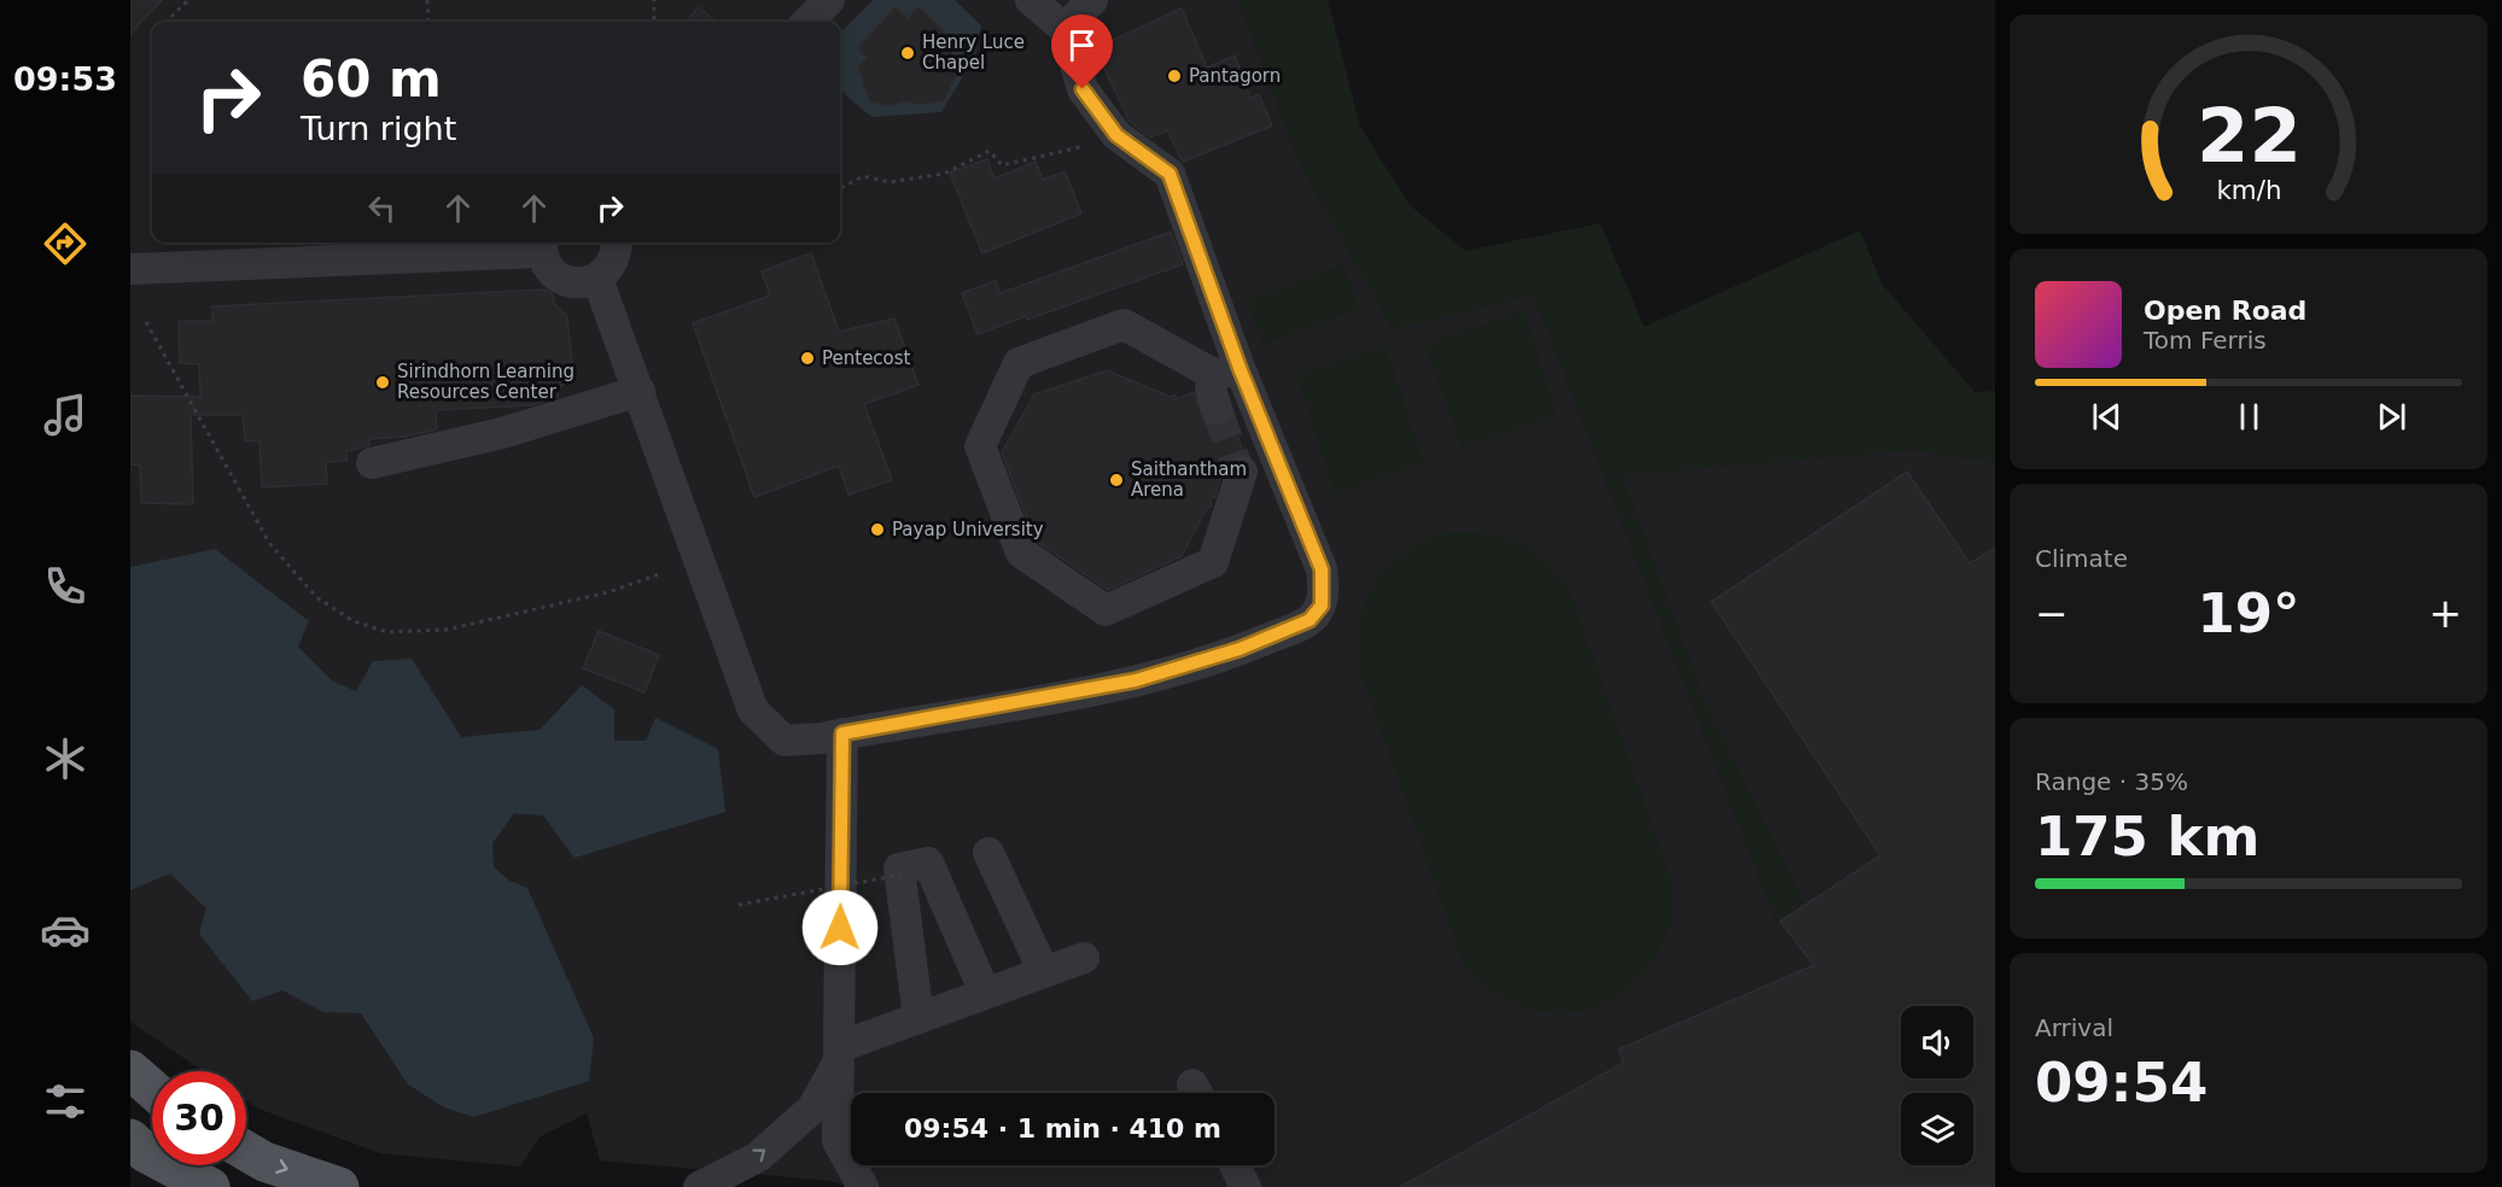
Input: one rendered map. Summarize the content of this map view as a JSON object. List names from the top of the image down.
{
  "places": [
    "Henry Luce Chapel",
    "Pantagorn",
    "Pentecost",
    "Sirindhorn Learning Resources Center",
    "Saithantham Arena",
    "Payap University"
  ],
  "page": {
    "tabs": "09:53",
    "turn": ["60 m", "Turn right"],
    "song": ["Open Road", "Tom Ferris"],
    "tile": [
      "Climate",
      ["Range · 35%", "175 km"],
      ["Arrival", "09:54"]
    ],
    "heat": ["−", "19°", "+"],
    "limit": "30",
    "trip": "09:54 · 1 min · 410 m",
    "gauge": ["22", "km/h"]
  }
}
